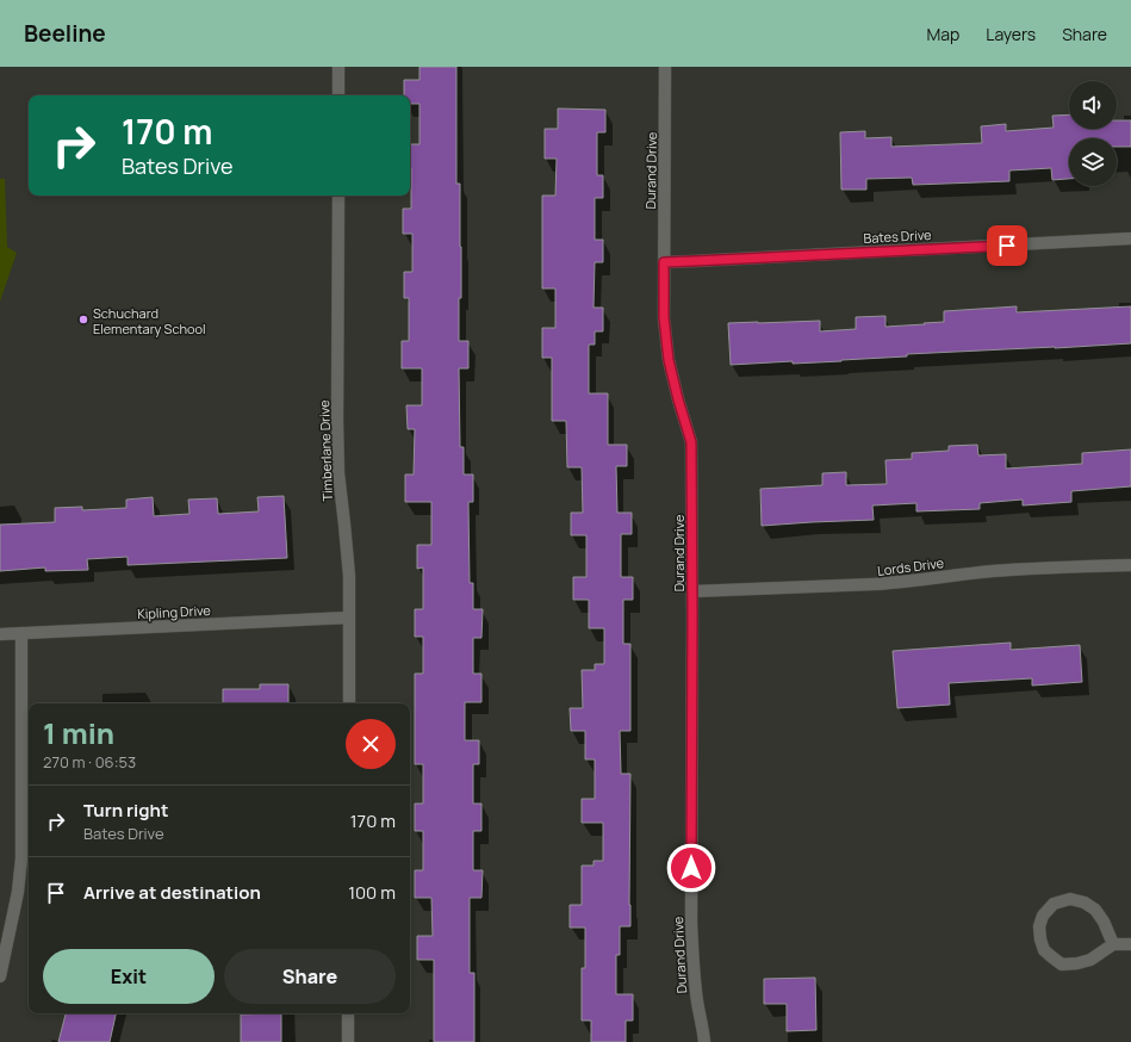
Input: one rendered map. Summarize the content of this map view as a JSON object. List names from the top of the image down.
{
  "streets": {
    "street": [
      "Durand Drive",
      "Bates Drive",
      "Timberlane Drive",
      "Lords Drive",
      "Kipling Drive"
    ]
  },
  "crossings": [
    ["Durand Drive", "Bates Drive"],
    ["Durand Drive", "Lords Drive"],
    ["Timberlane Drive", "Kipling Drive"]
  ],
  "places": ["Schuchard Elementary School"],
  "page": {
    "header": "Beeline",
    "nav": ["Map", "Layers", "Share"],
    "turn": ["170 m", "Bates Drive"],
    "heading": ["1 min", "270 m · 06:53"],
    "list": [
      {
        "name": "Turn right",
        "note": "Bates Drive",
        "value": "170 m"
      },
      {
        "name": "Arrive at destination",
        "value": "100 m"
      }
    ],
    "buttons": ["Exit", "Share"]
  }
}
